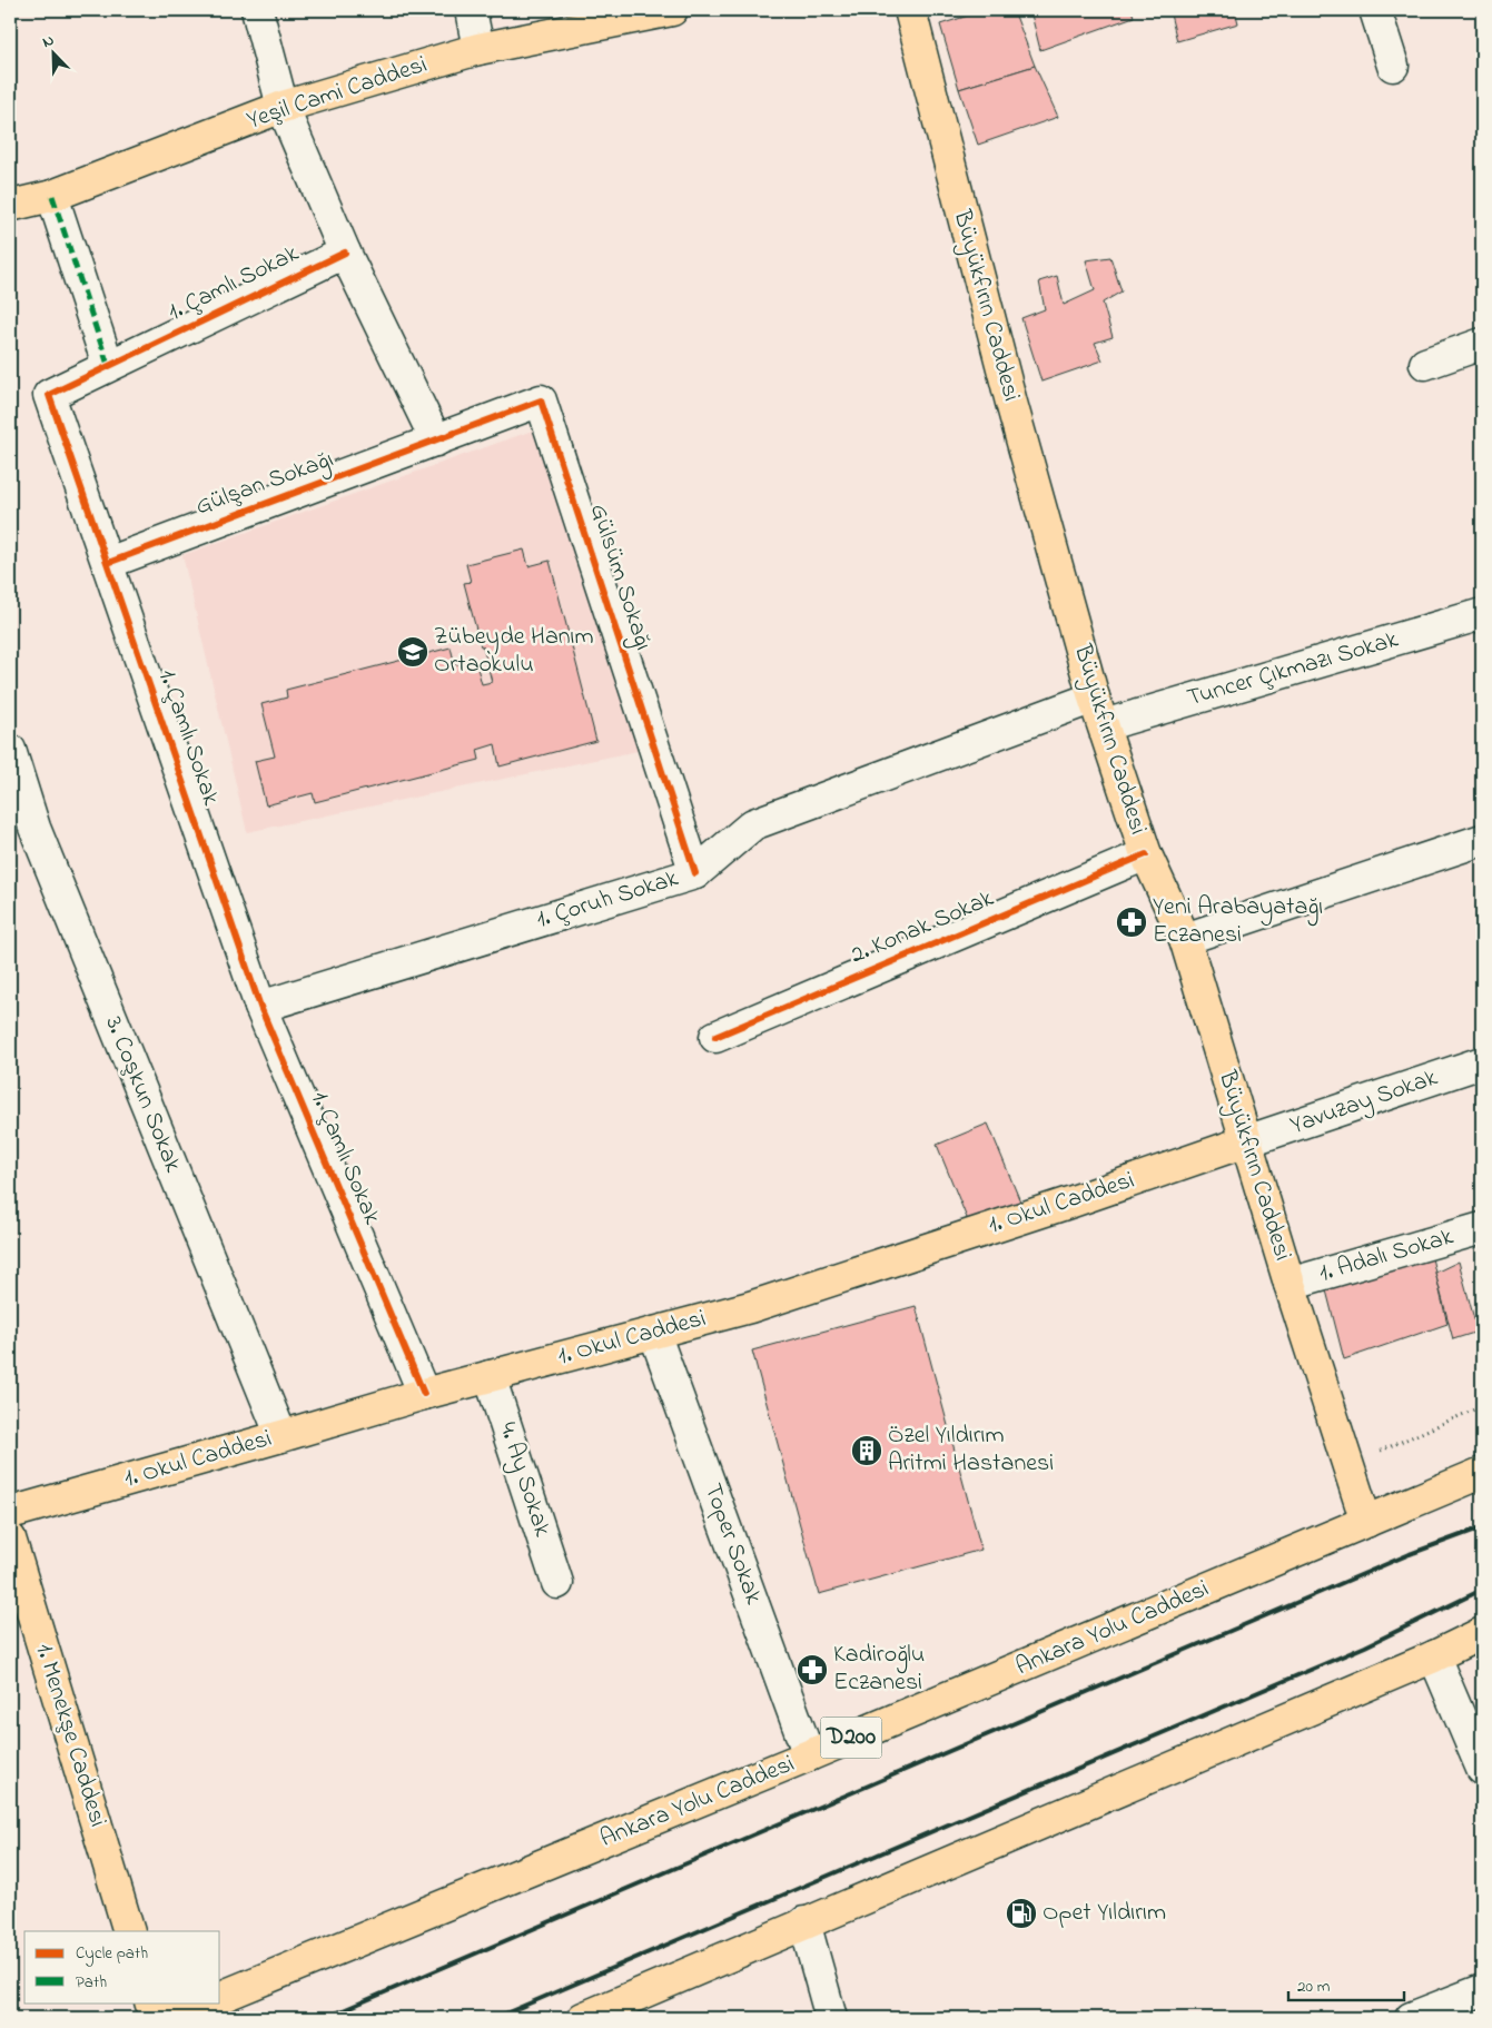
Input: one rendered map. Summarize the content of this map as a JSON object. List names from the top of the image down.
{
  "streets": {
    "main road": [
      "Yeşil Cami Caddesi",
      "Büyükfırın Caddesi",
      "1. Okul Caddesi",
      "Ankara Yolu Caddesi",
      "1. Menekşe Caddesi",
      "D200"
    ],
    "street": [
      "1. Çamlı Sokak",
      "Gülşan Sokağı",
      "Gülsüm Sokağı",
      "Tuncer Çıkmazı Sokak",
      "1. Çoruh Sokak",
      "2. Konak Sokak",
      "3. Coşkun Sokak",
      "Yavuzay Sokak",
      "1. Adalı Sokak",
      "4. Ay Sokak",
      "Toper Sokak"
    ]
  },
  "crossings": [
    ["1. Çamlı Sokak", "Gülşan Sokağı"],
    ["1. Çamlı Sokak", "1. Çoruh Sokak"],
    ["1. Çamlı Sokak", "1. Okul Caddesi"],
    ["Büyükfırın Caddesi", "Tuncer Çıkmazı Sokak"],
    ["Büyükfırın Caddesi", "1. Çoruh Sokak"],
    ["Büyükfırın Caddesi", "2. Konak Sokak"],
    ["Büyükfırın Caddesi", "Yavuzay Sokak"],
    ["Büyükfırın Caddesi", "1. Okul Caddesi"],
    ["Büyükfırın Caddesi", "1. Adalı Sokak"],
    ["Büyükfırın Caddesi", "Ankara Yolu Caddesi"],
    ["Gülşan Sokağı", "Gülsüm Sokağı"],
    ["Gülsüm Sokağı", "1. Çoruh Sokak"],
    ["3. Coşkun Sokak", "1. Okul Caddesi"],
    ["Yavuzay Sokak", "1. Okul Caddesi"],
    ["1. Okul Caddesi", "4. Ay Sokak"],
    ["1. Okul Caddesi", "Toper Sokak"],
    ["Toper Sokak", "Ankara Yolu Caddesi"]
  ],
  "places": {
    "school or university": ["Zübeyde Hanım Ortaokulu"],
    "pharmacy": ["Yeni Arabayatağı Eczanesi", "Kadiroğlu Eczanesi"],
    "building": ["Özel Yıldırım Aritmi Hastanesi"],
    "fuel station": ["Opet Yıldırım"]
  },
  "legend": ["Cycle path", "Path"],
  "scale_bar": "20 m",
  "north": "top left"
}
